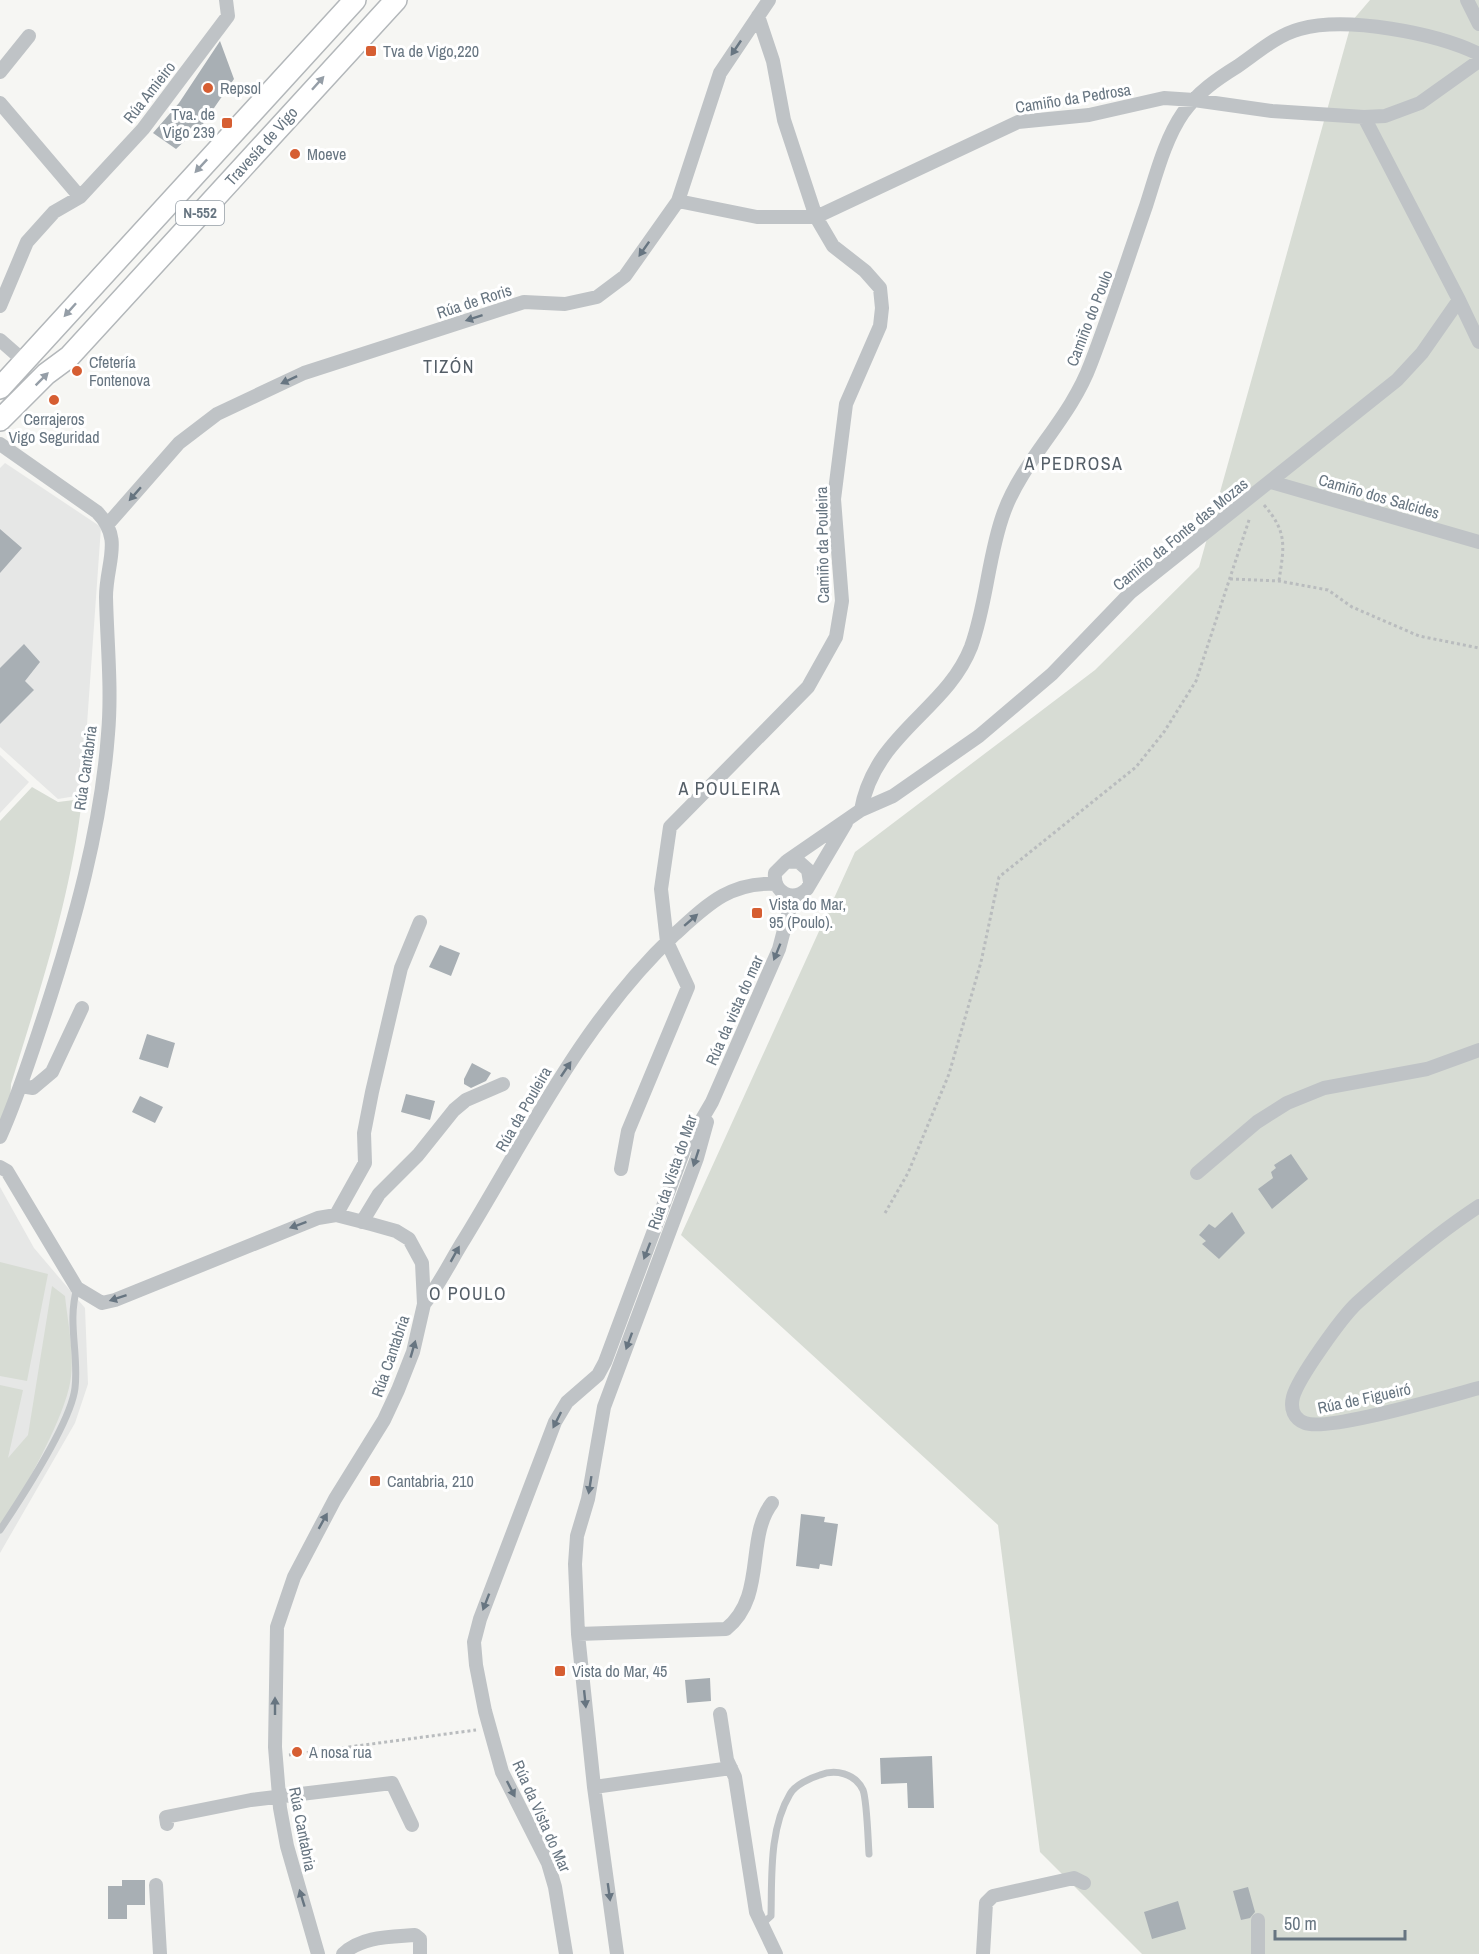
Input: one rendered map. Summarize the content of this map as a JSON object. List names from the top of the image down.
{
  "streets": {
    "main road": ["Travesía de Vigo", "N-552"],
    "street": [
      "Rúa Amieiro",
      "Camiño da Pedrosa",
      "Rúa de Roris",
      "Camiño do Poulo",
      "Camiño dos Salcides",
      "Camiño da Fonte das Mozas",
      "Camiño da Pouleira",
      "Rúa Cantabria",
      "Rúa da vista do mar",
      "Rúa da Pouleira",
      "Rúa da Vista do Mar",
      "Rúa de Figueiró"
    ]
  },
  "crossings": [
    ["Camiño da Pedrosa", "Rúa de Roris"],
    ["Camiño da Pedrosa", "Camiño do Poulo"],
    ["Camiño da Pedrosa", "Camiño da Pouleira"],
    ["Rúa de Roris", "Camiño da Pouleira"],
    ["Rúa de Roris", "Rúa Cantabria"],
    ["Camiño do Poulo", "Camiño da Fonte das Mozas"],
    ["Camiño dos Salcides", "Camiño da Fonte das Mozas"],
    ["Camiño da Fonte das Mozas", "Rúa da vista do mar"],
    ["Camiño da Fonte das Mozas", "Rúa da Pouleira"],
    ["Camiño da Pouleira", "Rúa da Pouleira"],
    ["Rúa Cantabria", "Rúa da Pouleira"],
    ["Rúa da vista do mar", "Rúa da Pouleira"],
    ["Rúa da vista do mar", "Rúa da Vista do Mar"]
  ],
  "one_way": ["Rúa de Roris", "Rúa da Vista do Mar"],
  "districts": [
    "TIZÓN",
    "A PEDROSA",
    "A POULEIRA",
    "O POULO"
  ],
  "places": {
    "transit": [
      "Tva de Vigo,220",
      "Tva. de Vigo 239",
      "Vista do Mar, 95 (Poulo).",
      "Cantabria, 210",
      "Vista do Mar, 45"
    ],
    "other": [
      "Repsol",
      "Moeve",
      "Cfetería Fontenova",
      "Cerrajeros Vigo Seguridad",
      "A nosa rua"
    ]
  },
  "scale_bar": "50 m"
}
